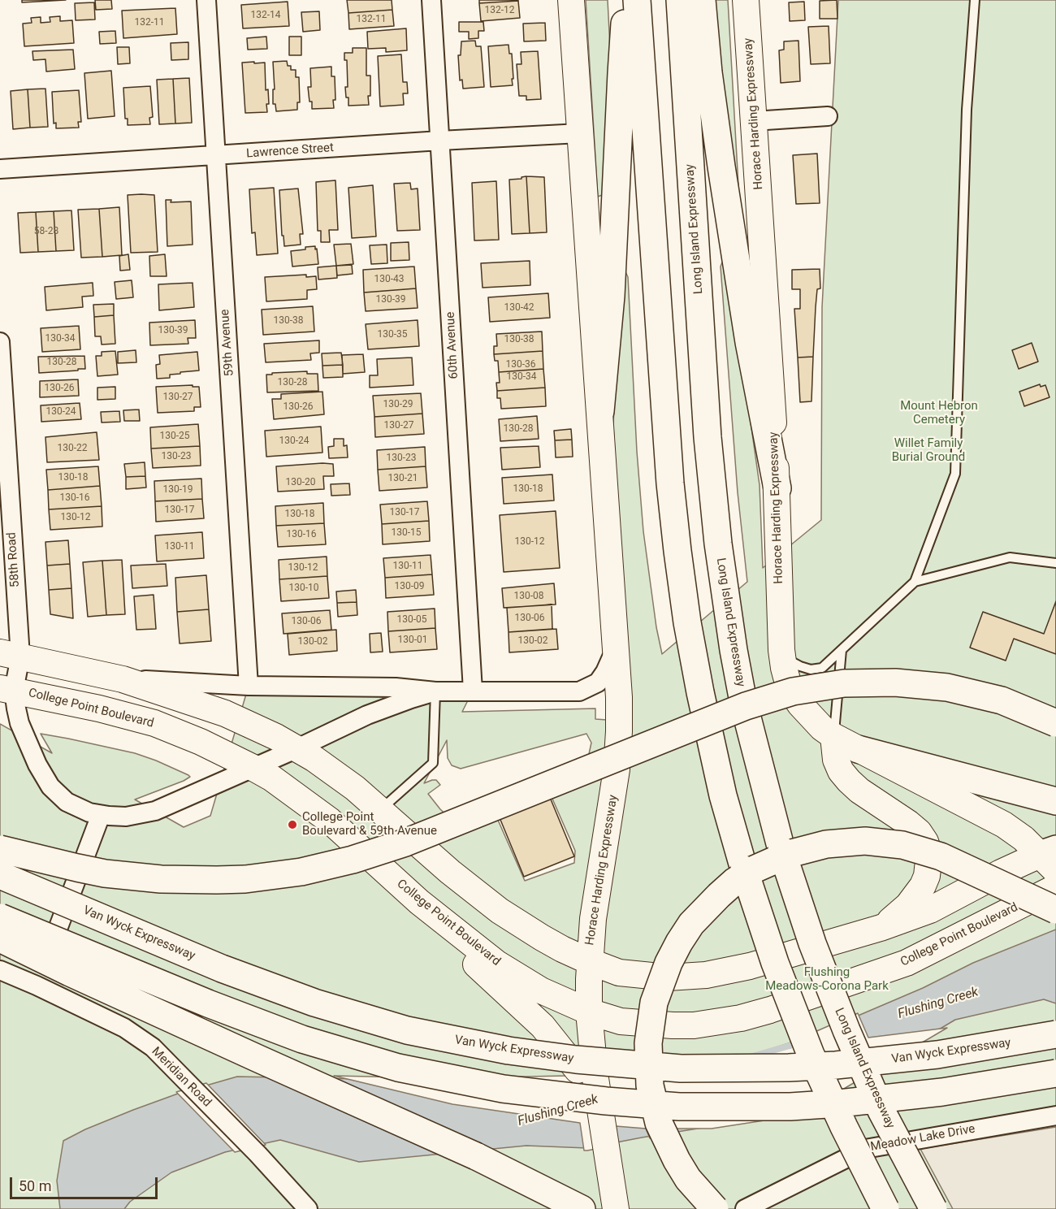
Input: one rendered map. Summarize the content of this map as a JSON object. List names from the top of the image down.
{
  "streets": {
    "highway": ["Long Island Expressway", "Van Wyck Expressway"],
    "main road": ["Horace Harding Expressway", "College Point Boulevard"],
    "street": [
      "Lawrence Street",
      "59th Avenue",
      "60th Avenue",
      "58th Road",
      "Meridian Road",
      "Meadow Lake Drive"
    ]
  },
  "crossings": [
    ["Horace Harding Expressway", "Lawrence Street"],
    ["Horace Harding Expressway", "College Point Boulevard"],
    ["Lawrence Street", "59th Avenue"],
    ["Lawrence Street", "60th Avenue"],
    ["58th Road", "College Point Boulevard"]
  ],
  "water": ["Flushing Creek"],
  "parks": ["Mount Hebron Cemetery", "Willet Family Burial Ground", "Flushing Meadows-Corona Park"],
  "places": ["College Point Boulevard & 59th Avenue"],
  "house_numbers": [
    "132-12",
    "132-14",
    "132-11",
    "132-11",
    "58-28",
    "130-43",
    "130-39",
    "130-42",
    "130-38",
    "130-39",
    "130-35",
    "130-34",
    "130-38",
    "130-28",
    "130-36",
    "130-34",
    "130-28",
    "130-26",
    "130-27",
    "130-29",
    "130-26",
    "130-24",
    "130-27",
    "130-28",
    "130-25",
    "130-24",
    "130-22",
    "130-23",
    "130-23",
    "130-18",
    "130-21",
    "130-20",
    "130-18",
    "130-19",
    "130-16",
    "130-17",
    "130-17",
    "130-18",
    "130-12",
    "130-15",
    "130-16",
    "130-12",
    "130-11",
    "130-11",
    "130-12",
    "130-09",
    "130-10",
    "130-08",
    "130-06",
    "130-05",
    "130-06",
    "130-01",
    "130-02",
    "130-02"
  ],
  "scale_bar": "50 m"
}
